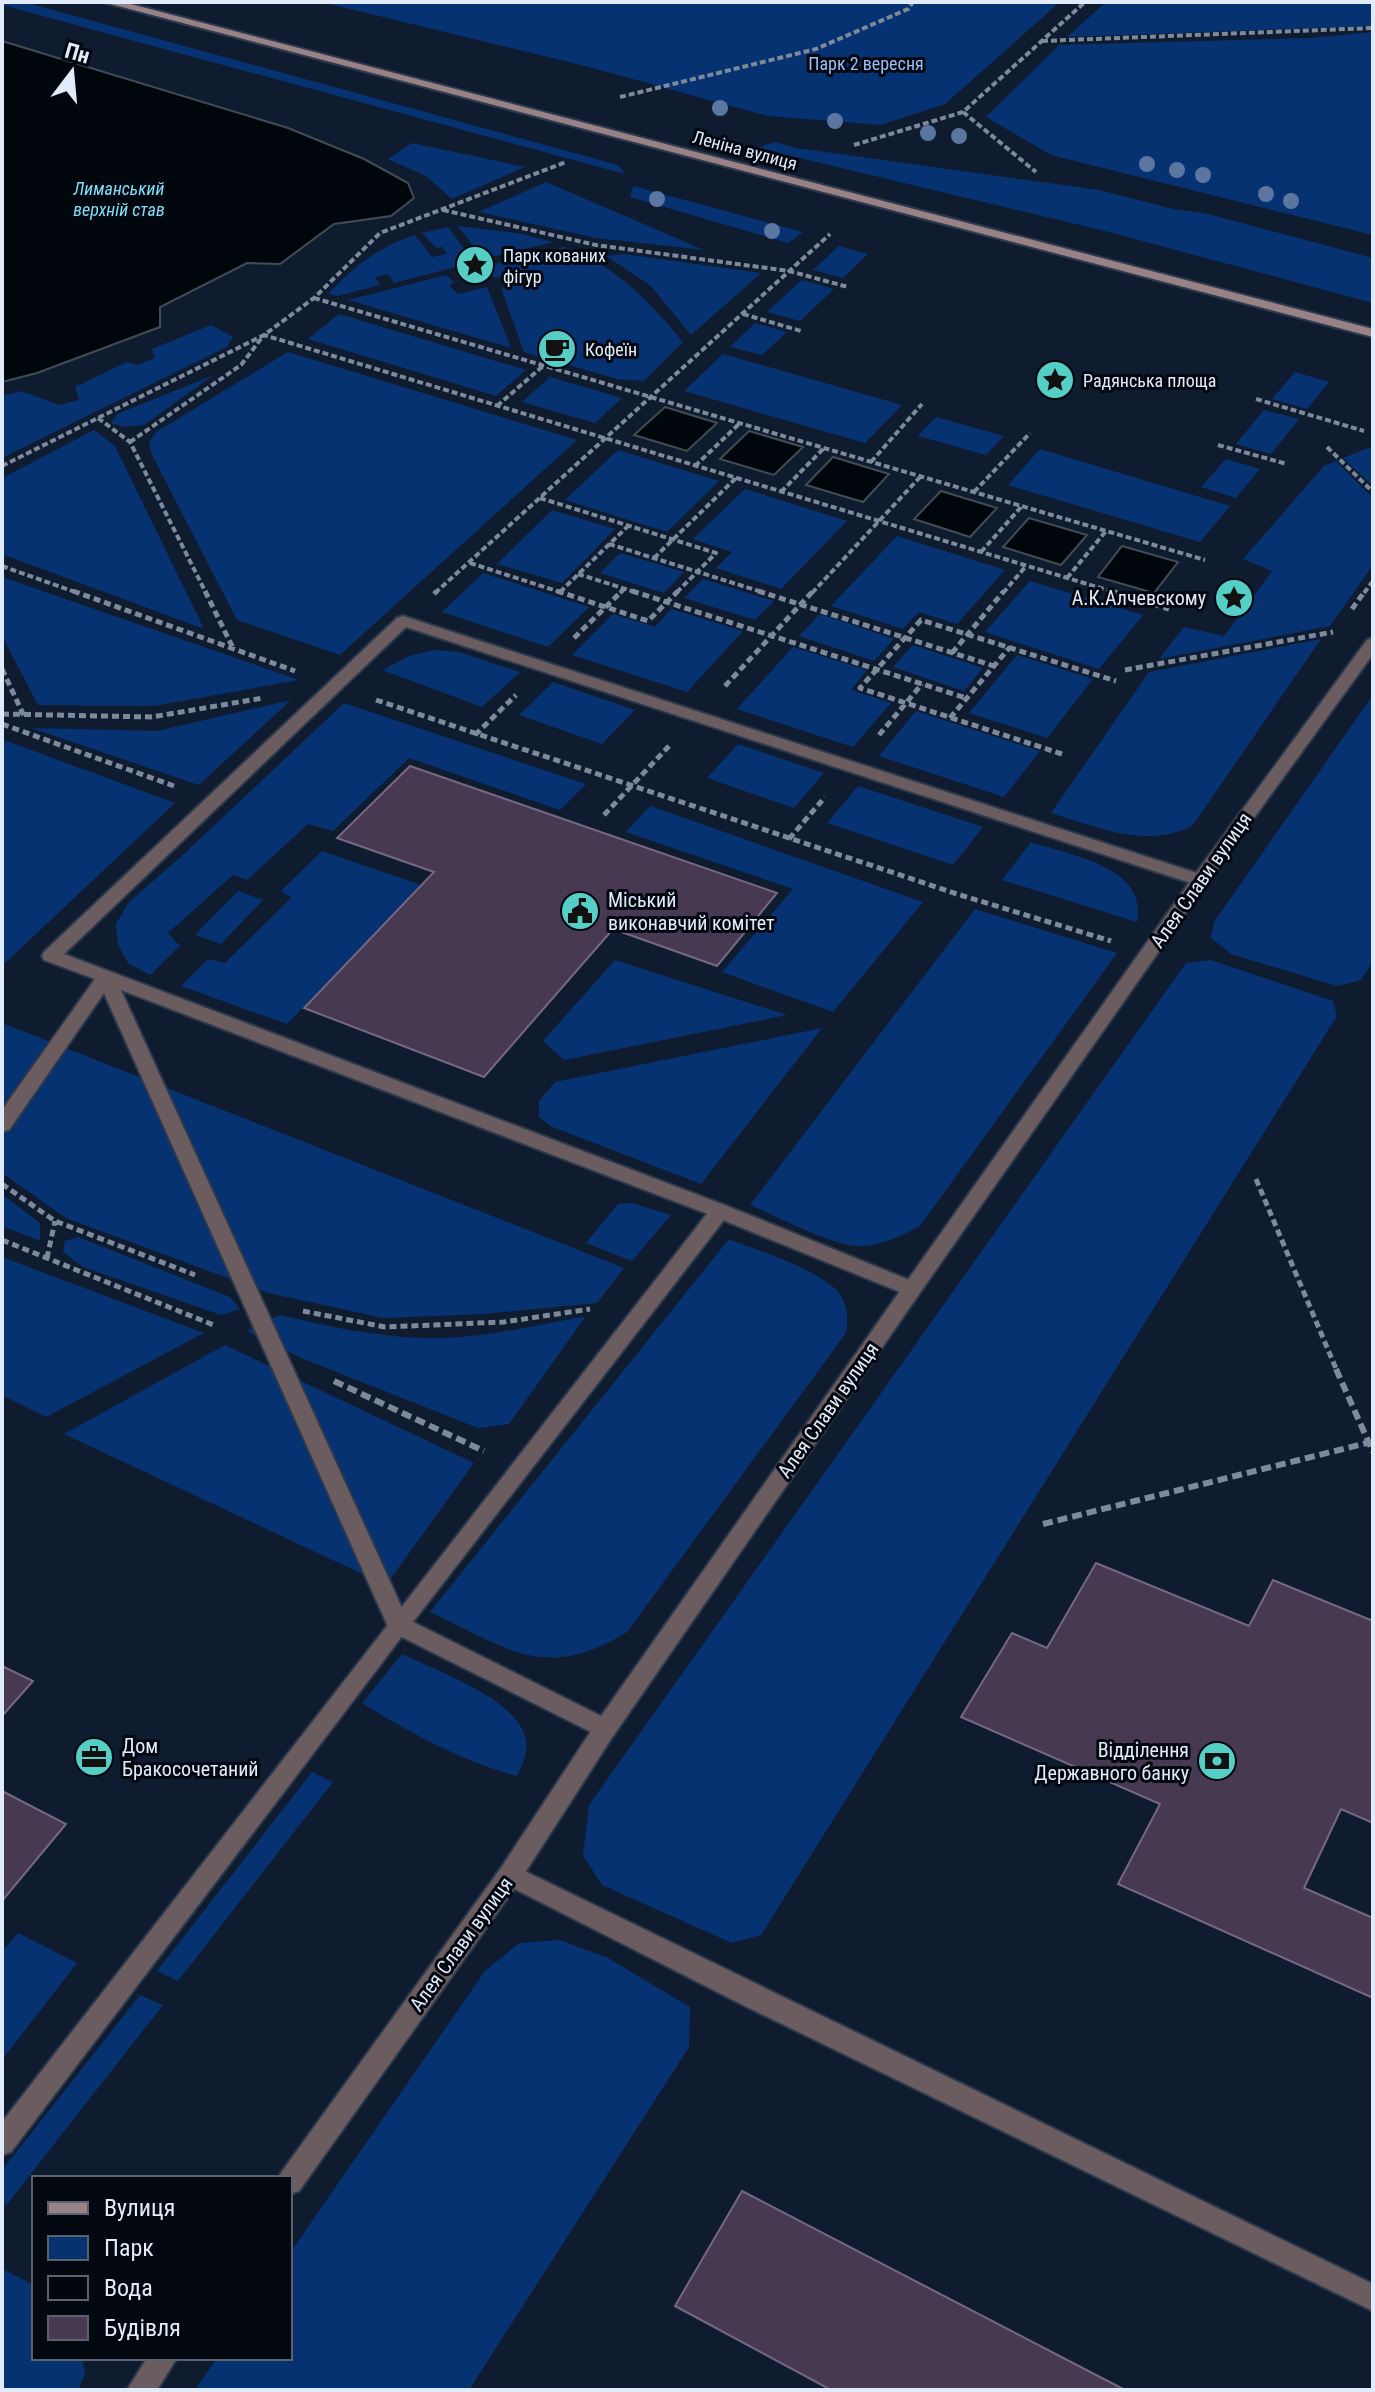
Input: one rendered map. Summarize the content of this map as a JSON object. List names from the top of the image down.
{
  "streets": {
    "street": ["Леніна вулиця", "Алея Слави вулиця"]
  },
  "water": ["Лиманський верхній став"],
  "parks": ["Парк 2 вересня"],
  "places": {
    "place": ["Парк кованих фігур", "Радянська площа", "А.К.Алчевскому"],
    "cafe": ["Кофеїн"],
    "public building": ["Міський виконавчий комітет"],
    "office": ["Дом Бракосочетаний"],
    "bank": ["Відділення Державного банку"]
  },
  "legend": [
    "Вулиця",
    "Парк",
    "Вода",
    "Будівля"
  ],
  "north": "top"
}
